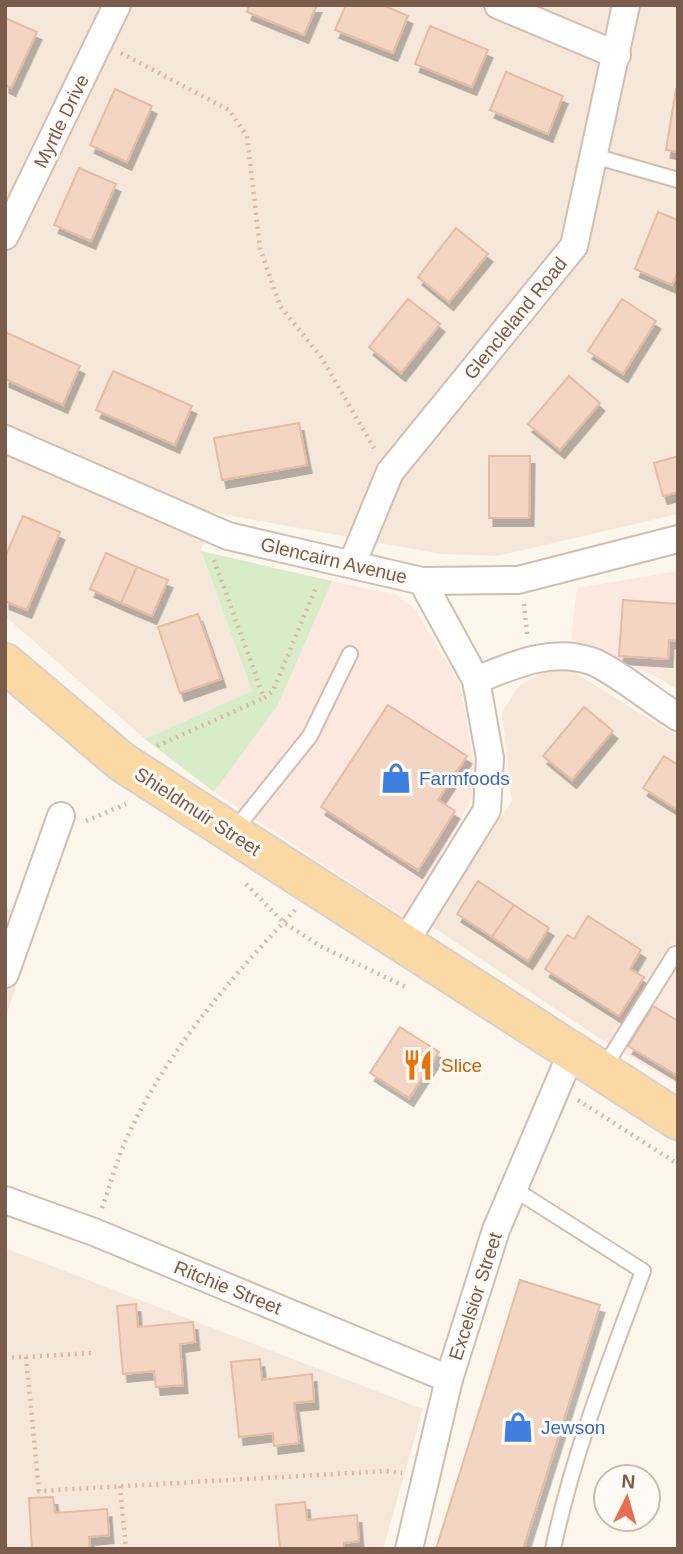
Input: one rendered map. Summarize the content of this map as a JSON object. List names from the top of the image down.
{
  "streets": {
    "main road": ["Shieldmuir Street"],
    "street": [
      "Myrtle Drive",
      "Glencleland Road",
      "Glencairn Avenue",
      "Ritchie Street",
      "Excelsior Street"
    ]
  },
  "crossings": [
    ["Glencleland Road", "Glencairn Avenue"],
    ["Shieldmuir Street", "Excelsior Street"],
    ["Ritchie Street", "Excelsior Street"]
  ],
  "places": {
    "shop": ["Farmfoods", "Jewson"],
    "restaurant": ["Slice"]
  },
  "north": "top"
}
